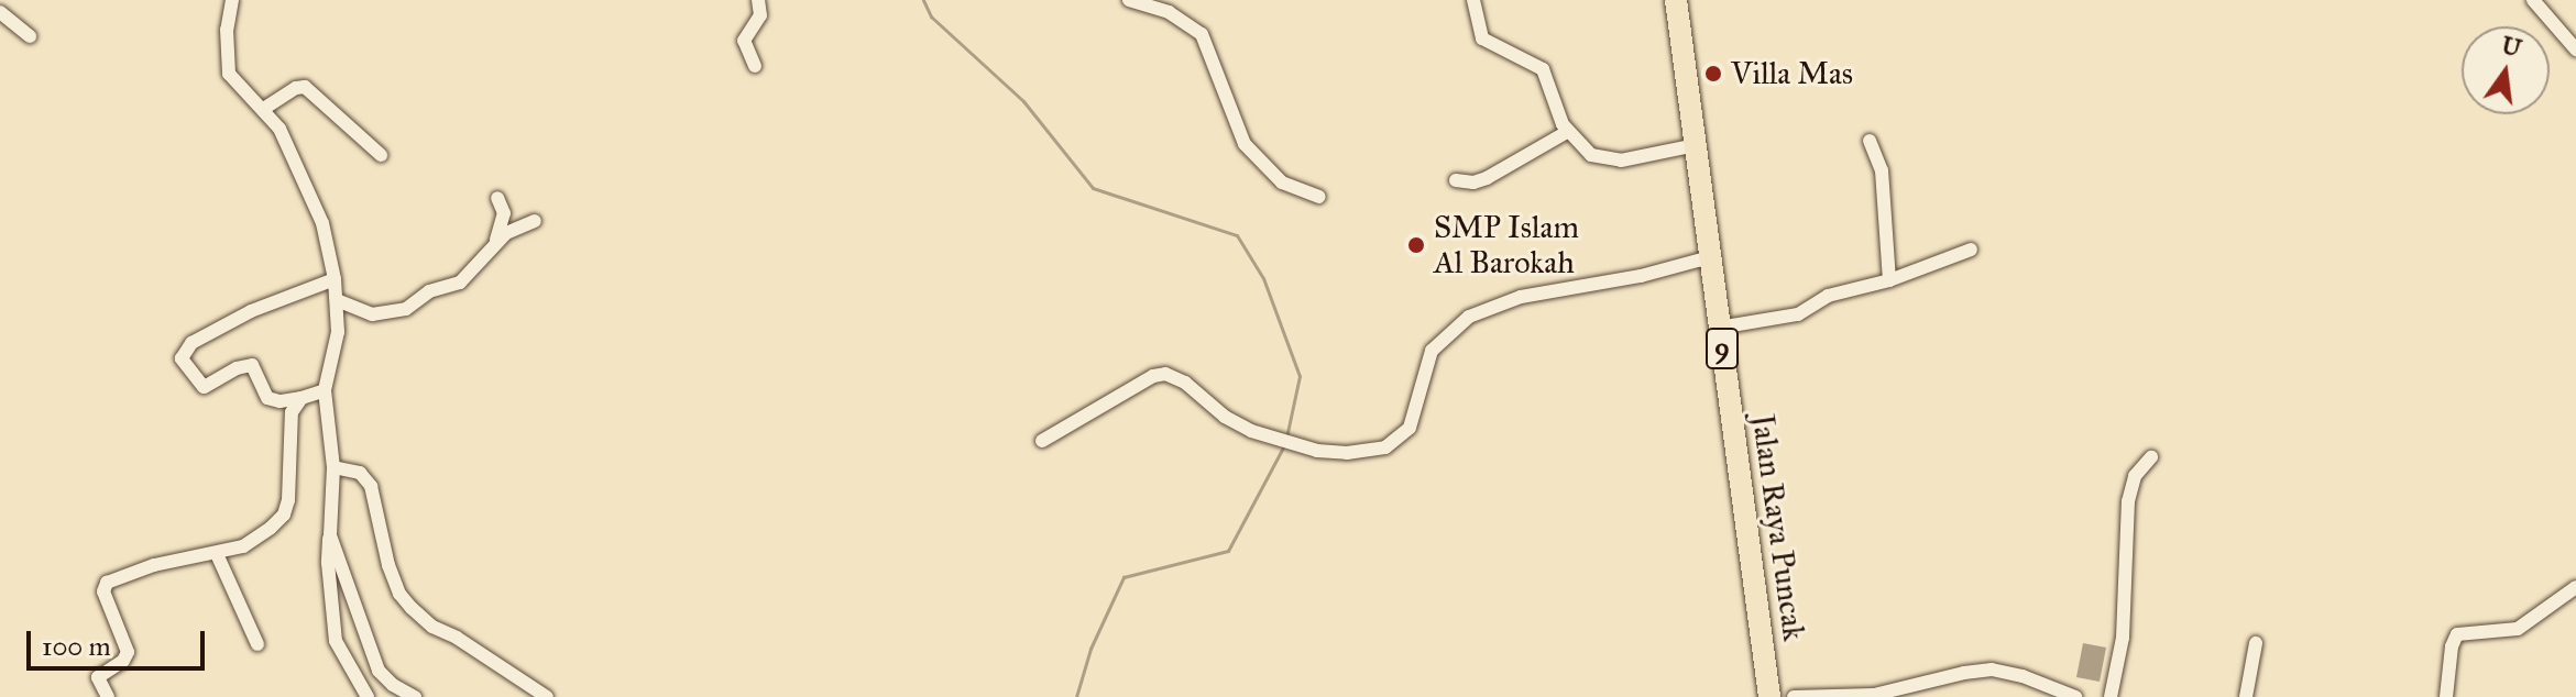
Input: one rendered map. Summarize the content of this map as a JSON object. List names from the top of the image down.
{
  "streets": {
    "highway": ["9", "Jalan Raya Puncak"]
  },
  "places": ["Villa Mas", "SMP Islam Al Barokah"],
  "scale_bar": "100 m",
  "north": "top"
}
